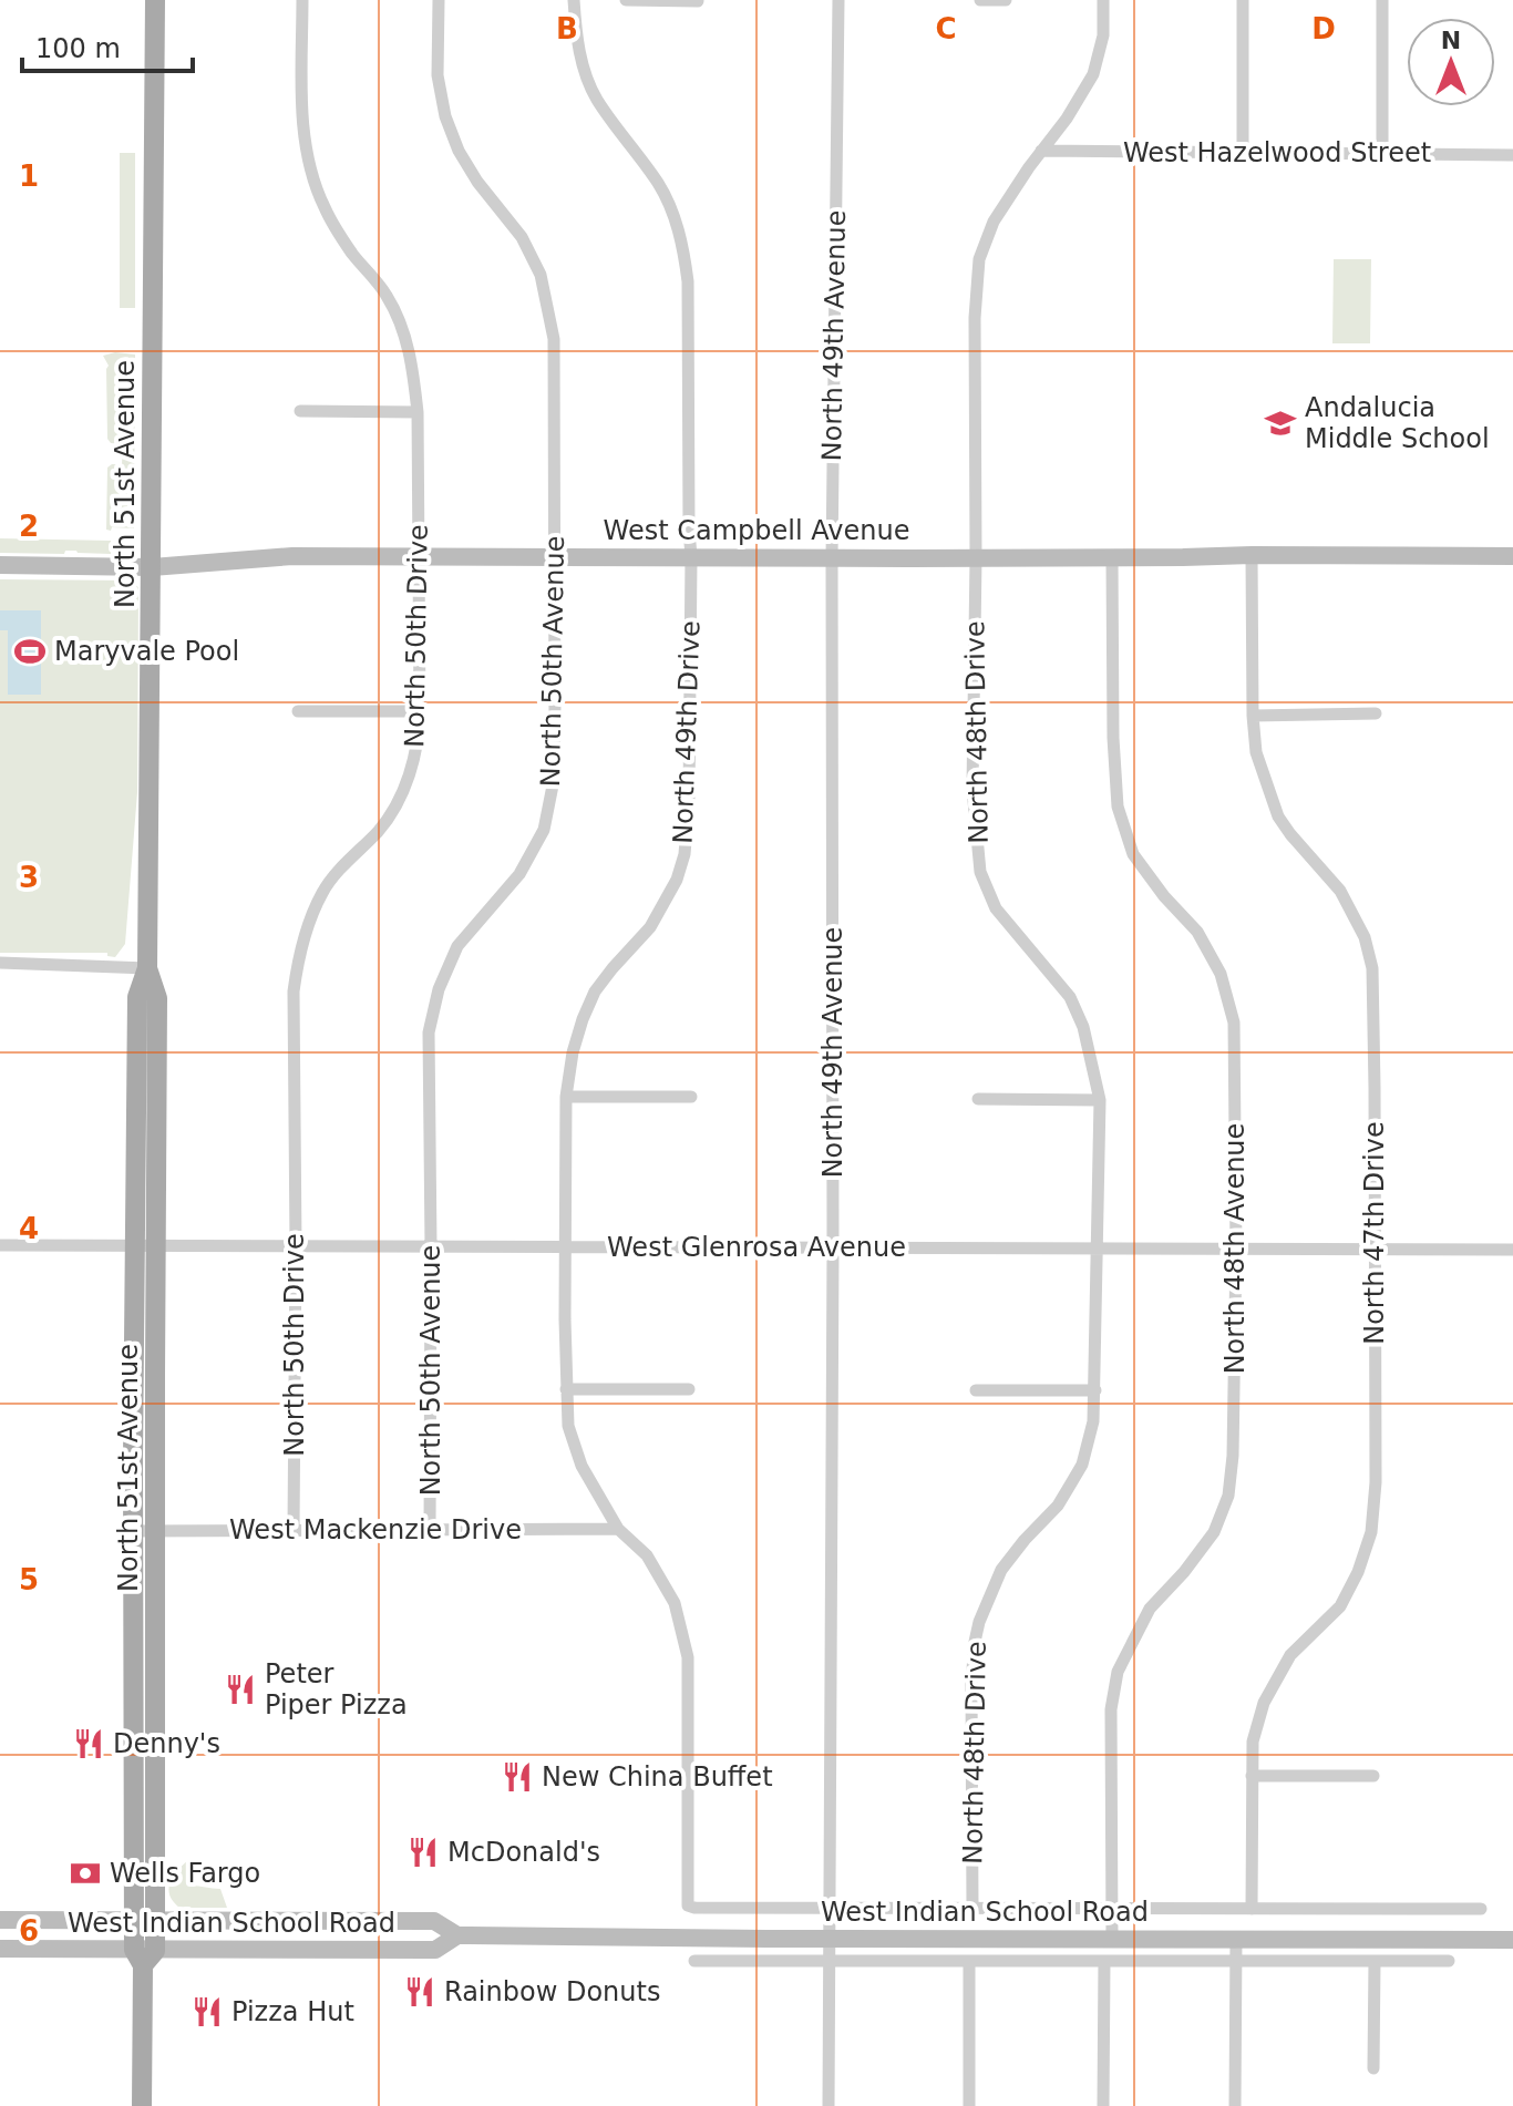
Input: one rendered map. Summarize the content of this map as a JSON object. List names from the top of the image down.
{
  "streets": {
    "main road": ["North 51st Avenue", "West Campbell Avenue", "West Indian School Road"],
    "street": [
      "West Hazelwood Street",
      "North 49th Avenue",
      "North 50th Drive",
      "North 50th Avenue",
      "North 49th Drive",
      "North 48th Drive",
      "North 47th Drive",
      "West Glenrosa Avenue",
      "North 48th Avenue",
      "West Mackenzie Drive"
    ]
  },
  "crossings": [
    ["West Hazelwood Street", "North 48th Drive"],
    ["North 49th Avenue", "West Campbell Avenue"],
    ["North 49th Avenue", "West Glenrosa Avenue"],
    ["North 49th Avenue", "West Indian School Road"],
    ["North 51st Avenue", "West Campbell Avenue"],
    ["North 51st Avenue", "West Glenrosa Avenue"],
    ["North 51st Avenue", "West Mackenzie Drive"],
    ["North 51st Avenue", "West Indian School Road"],
    ["West Campbell Avenue", "North 50th Drive"],
    ["West Campbell Avenue", "North 50th Avenue"],
    ["West Campbell Avenue", "North 49th Drive"],
    ["West Campbell Avenue", "North 48th Drive"],
    ["West Campbell Avenue", "North 47th Drive"],
    ["West Campbell Avenue", "North 48th Avenue"],
    ["North 50th Drive", "West Glenrosa Avenue"],
    ["North 50th Drive", "West Mackenzie Drive"],
    ["North 50th Avenue", "West Glenrosa Avenue"],
    ["North 50th Avenue", "West Mackenzie Drive"],
    ["North 49th Drive", "West Glenrosa Avenue"],
    ["North 49th Drive", "West Mackenzie Drive"],
    ["North 49th Drive", "West Indian School Road"],
    ["North 48th Drive", "West Glenrosa Avenue"],
    ["North 48th Drive", "West Indian School Road"],
    ["North 47th Drive", "West Glenrosa Avenue"],
    ["North 47th Drive", "West Indian School Road"],
    ["West Glenrosa Avenue", "North 48th Avenue"],
    ["North 48th Avenue", "West Indian School Road"]
  ],
  "places": {
    "school or university": ["Andalucia Middle School"],
    "sports": ["Maryvale Pool"],
    "restaurant": [
      "Peter Piper Pizza",
      "Denny's",
      "New China Buffet",
      "McDonald's",
      "Rainbow Donuts",
      "Pizza Hut"
    ],
    "bank": ["Wells Fargo"]
  },
  "scale_bar": "100 m",
  "north": "top",
  "grid": {
    "columns": ["B", "C", "D"],
    "rows": [
      "1",
      "2",
      "3",
      "4",
      "5",
      "6"
    ]
  }
}
